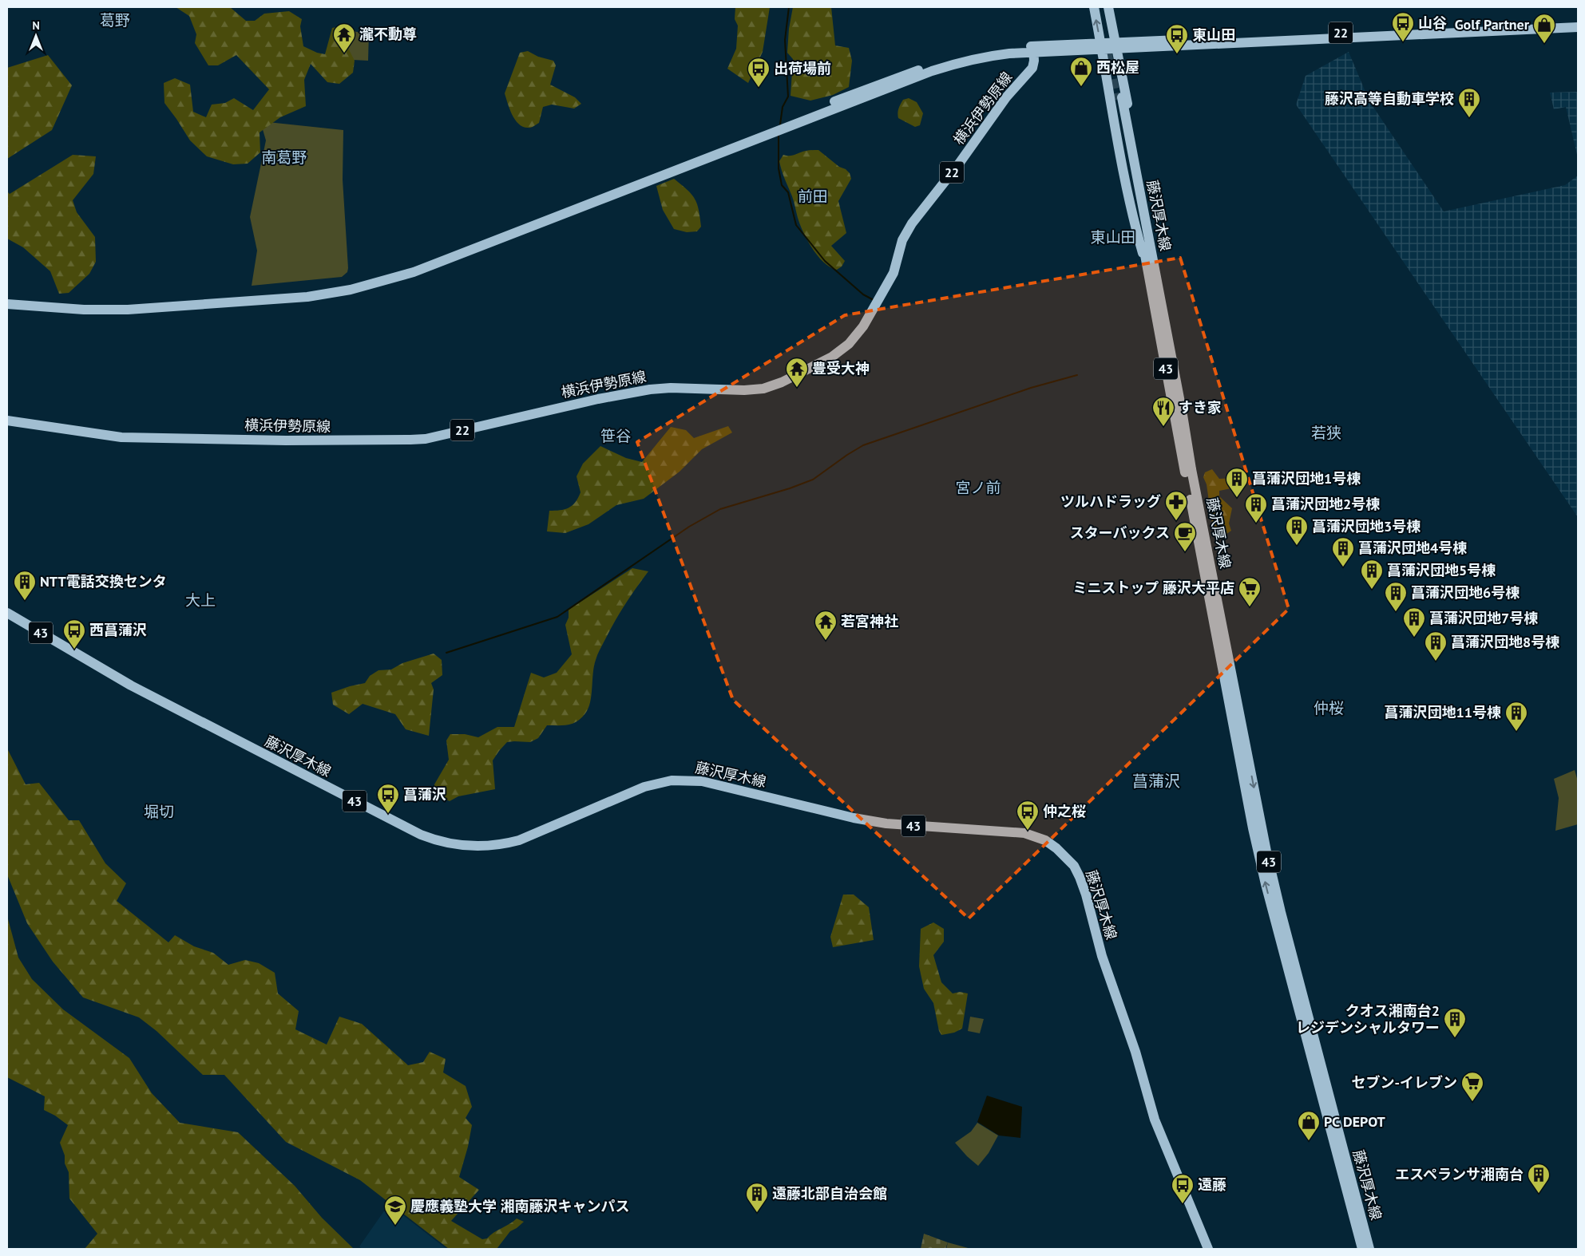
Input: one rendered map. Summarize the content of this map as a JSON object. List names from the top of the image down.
{
  "streets": {
    "main road": [
      "22",
      "横浜伊勢原線",
      "藤沢厚木線",
      "43"
    ]
  },
  "districts": [
    "葛野",
    "南葛野",
    "前田",
    "東山田",
    "若狭",
    "笹谷",
    "宮ノ前",
    "大上",
    "仲桜",
    "菖蒲沢",
    "堀切"
  ],
  "places": {
    "bus stop": [
      "山谷",
      "東山田",
      "出荷場前",
      "西菖蒲沢",
      "菖蒲沢",
      "仲之桜",
      "遠藤"
    ],
    "shop": ["Golf Partner", "西松屋", "PC DEPOT"],
    "temple": ["瀧不動尊", "豊受大神", "若宮神社"],
    "building": [
      "藤沢高等自動車学校",
      "菖蒲沢団地1号棟",
      "菖蒲沢団地2号棟",
      "菖蒲沢団地3号棟",
      "菖蒲沢団地4号棟",
      "菖蒲沢団地5号棟",
      "NTT電話交換センタ",
      "菖蒲沢団地6号棟",
      "菖蒲沢団地7号棟",
      "菖蒲沢団地8号棟",
      "菖蒲沢団地11号棟",
      "クオス湘南台2 レジデンシャルタワー",
      "エスペランサ湘南台",
      "遠藤北部自治会館"
    ],
    "restaurant": ["すき家"],
    "pharmacy": ["ツルハドラッグ"],
    "cafe": ["スターバックス"],
    "supermarket": ["ミニストップ 藤沢大平店", "セブン-イレブン"],
    "school or university": ["慶應義塾大学 湘南藤沢キャンパス"]
  },
  "north": "top"
}
